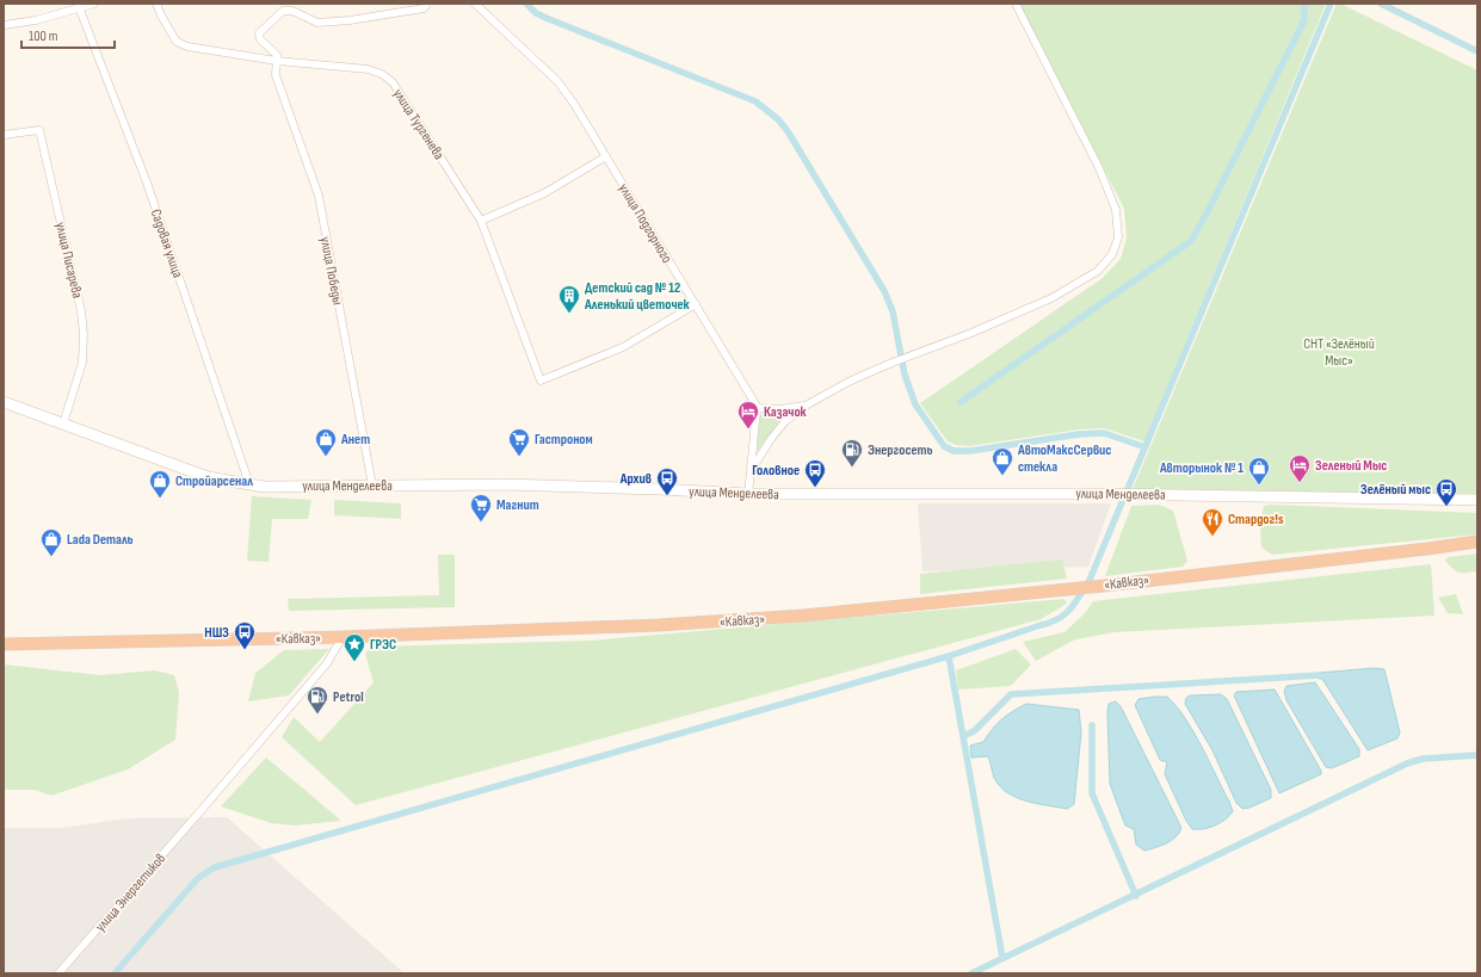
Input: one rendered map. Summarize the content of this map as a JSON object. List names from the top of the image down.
{
  "streets": {
    "highway": ["«Кавказ»"],
    "main road": ["улица Менделеева"],
    "street": [
      "улица Тургенева",
      "улица Подгорного",
      "Садовая улица",
      "улица Писарева",
      "улица Победы",
      "улица Энергетиков"
    ]
  },
  "crossings": [
    ["улица Тургенева", "улица Подгорного"],
    ["улица Тургенева", "улица Победы"],
    ["Садовая улица", "улица Менделеева"],
    ["улица Писарева", "улица Менделеева"],
    ["улица Победы", "улица Менделеева"],
    ["«Кавказ»", "улица Энергетиков"]
  ],
  "parks": ["СНТ «Зелёный Мыс»"],
  "places": {
    "building": ["Детский сад № 12 Аленький цветочек"],
    "hotel": ["Казачок", "Зеленый Мыс"],
    "shop": [
      "Анет",
      "АвтоМаксСервис стекла",
      "Авторынок № 1",
      "Стройарсенал",
      "Lada Dеталь"
    ],
    "supermarket": ["Гастроном", "Магнит"],
    "fuel station": ["Энергосеть", "Petrol"],
    "bus stop": [
      "Головное",
      "Архив",
      "Зелёный мыс",
      "НШЗ"
    ],
    "restaurant": ["Стардог!s"],
    "place": ["ГРЭС"]
  },
  "scale_bar": "100 m"
}
